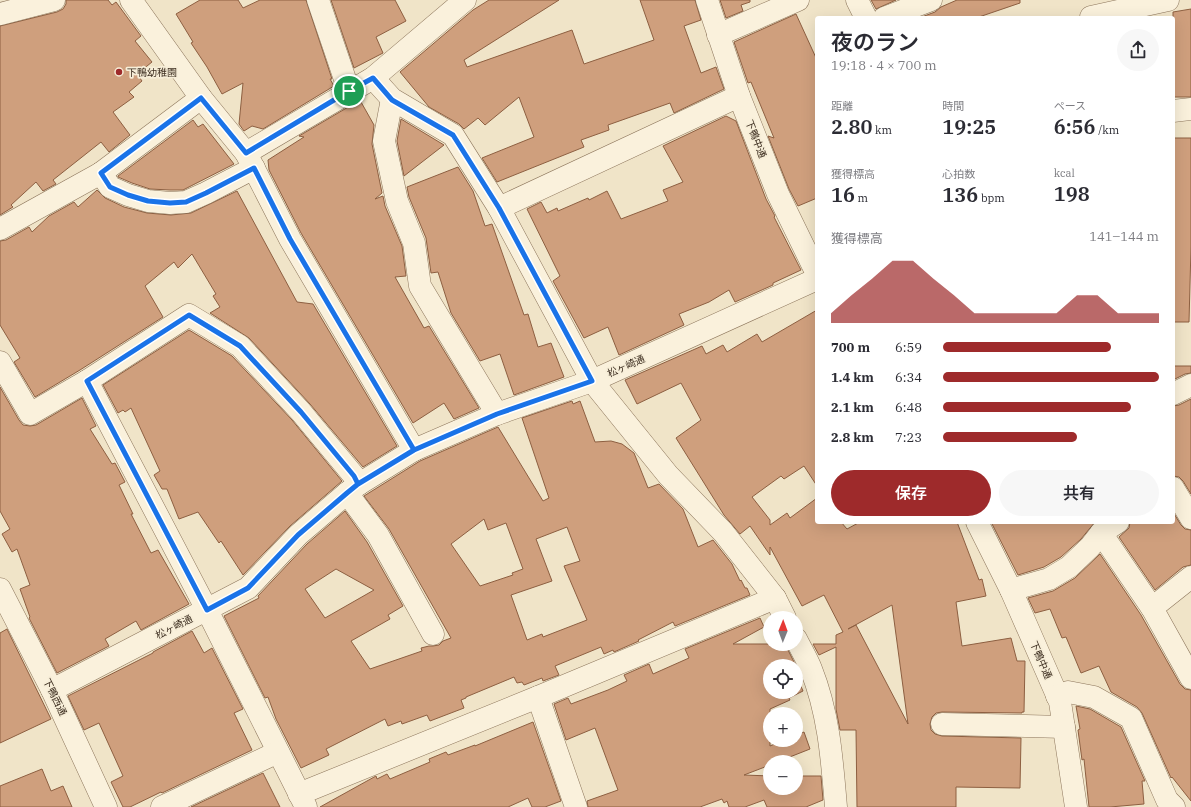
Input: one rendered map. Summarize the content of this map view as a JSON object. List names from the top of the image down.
{
  "streets": {
    "street": ["下鴨中通", "松ヶ崎通", "下鴨西通"]
  },
  "crossings": [
    ["松ヶ崎通", "下鴨西通"]
  ],
  "places": ["下鴨幼稚園"],
  "north": "top",
  "page": {
    "heading": ["夜のラン", "19:18 · 4 × 700 m"],
    "stats": [
      ["距離", "2.80 km"],
      ["時間", "19:25"],
      ["ペース", "6:56 /km"],
      ["獲得標高", "16 m"],
      ["心拍数", "136 bpm"],
      ["kcal", "198"]
    ],
    "chart": ["獲得標高", "141–144 m"],
    "list": [
      {
        "name": "700 m",
        "note": "6:59"
      },
      {
        "name": "1.4 km",
        "note": "6:34"
      },
      {
        "name": "2.1 km",
        "note": "6:48"
      },
      {
        "name": "2.8 km",
        "note": "7:23"
      }
    ],
    "buttons": ["保存", "共有"],
    "map_buttons": ["+", "−"]
  }
}
